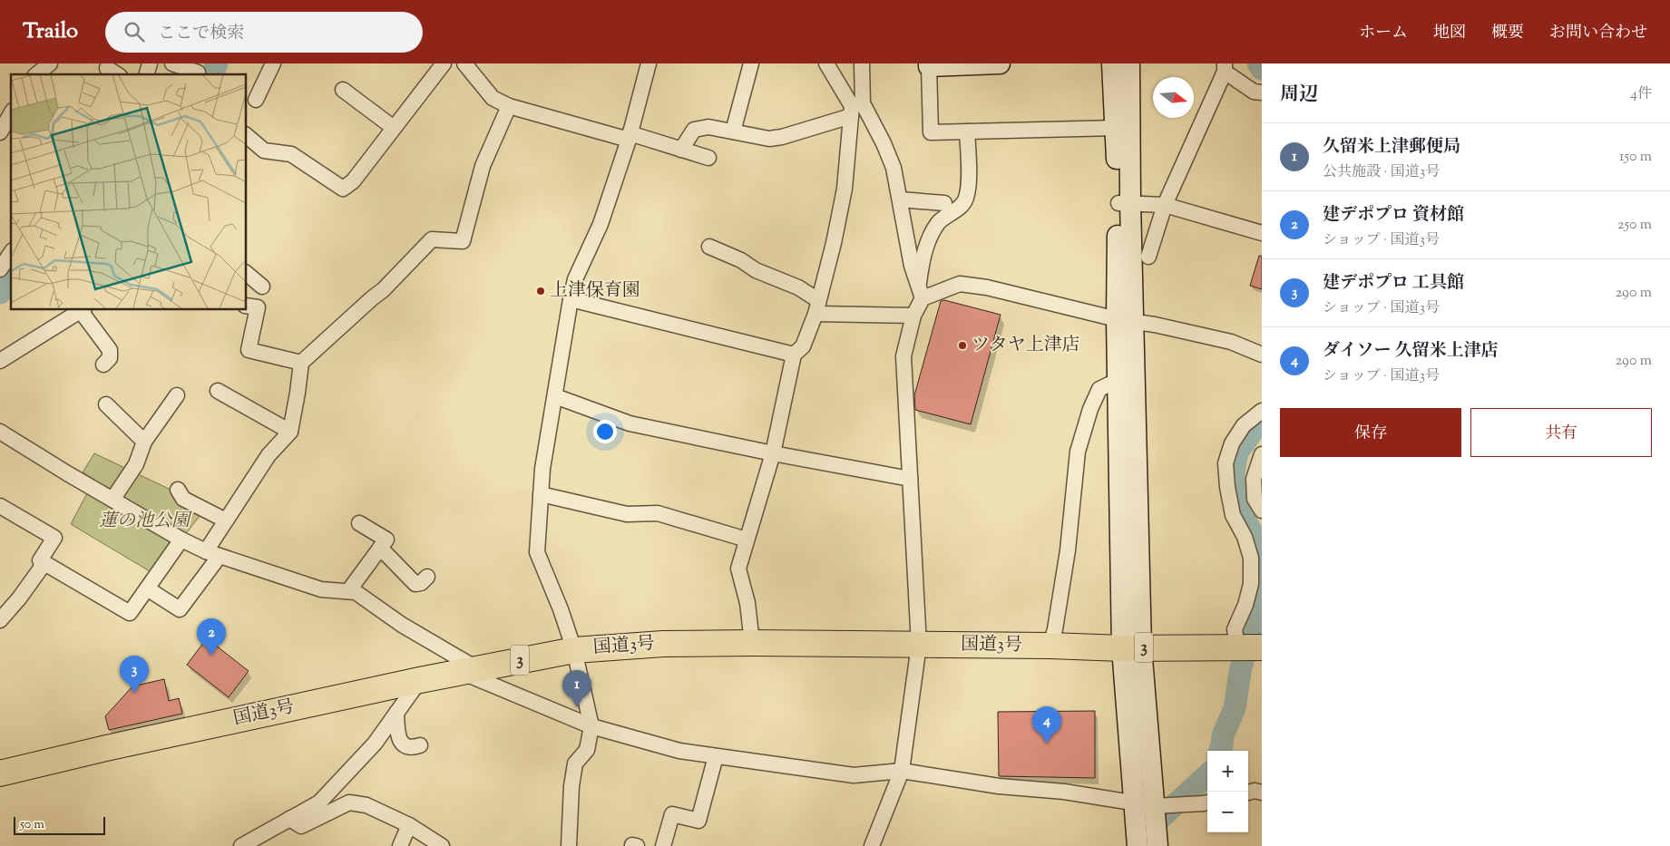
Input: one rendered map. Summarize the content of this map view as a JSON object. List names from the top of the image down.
{
  "streets": {
    "highway": ["国道3号", "3"]
  },
  "parks": ["蓮の池公園"],
  "places": ["上津保育園", "ツタヤ上津店"],
  "scale_bar": "50 m",
  "north": "right",
  "page": {
    "header": "Trailo",
    "search": "ここで検索",
    "nav": [
      "ホーム",
      "地図",
      "概要",
      "お問い合わせ"
    ],
    "heading": ["周辺", "4件"],
    "list": [
      {
        "mark": "1",
        "name": "久留米上津郵便局",
        "note": "公共施設 · 国道3号",
        "value": "150 m"
      },
      {
        "mark": "2",
        "name": "建デポプロ 資材館",
        "note": "ショップ · 国道3号",
        "value": "250 m"
      },
      {
        "mark": "3",
        "name": "建デポプロ 工具館",
        "note": "ショップ · 国道3号",
        "value": "290 m"
      },
      {
        "mark": "4",
        "name": "ダイソー 久留米上津店",
        "note": "ショップ · 国道3号",
        "value": "290 m"
      }
    ],
    "buttons": ["保存", "共有"],
    "pins": [
      "2",
      "3",
      "1",
      "4"
    ],
    "map_buttons": ["+", "−"],
    "scale": "50 m"
  }
}
